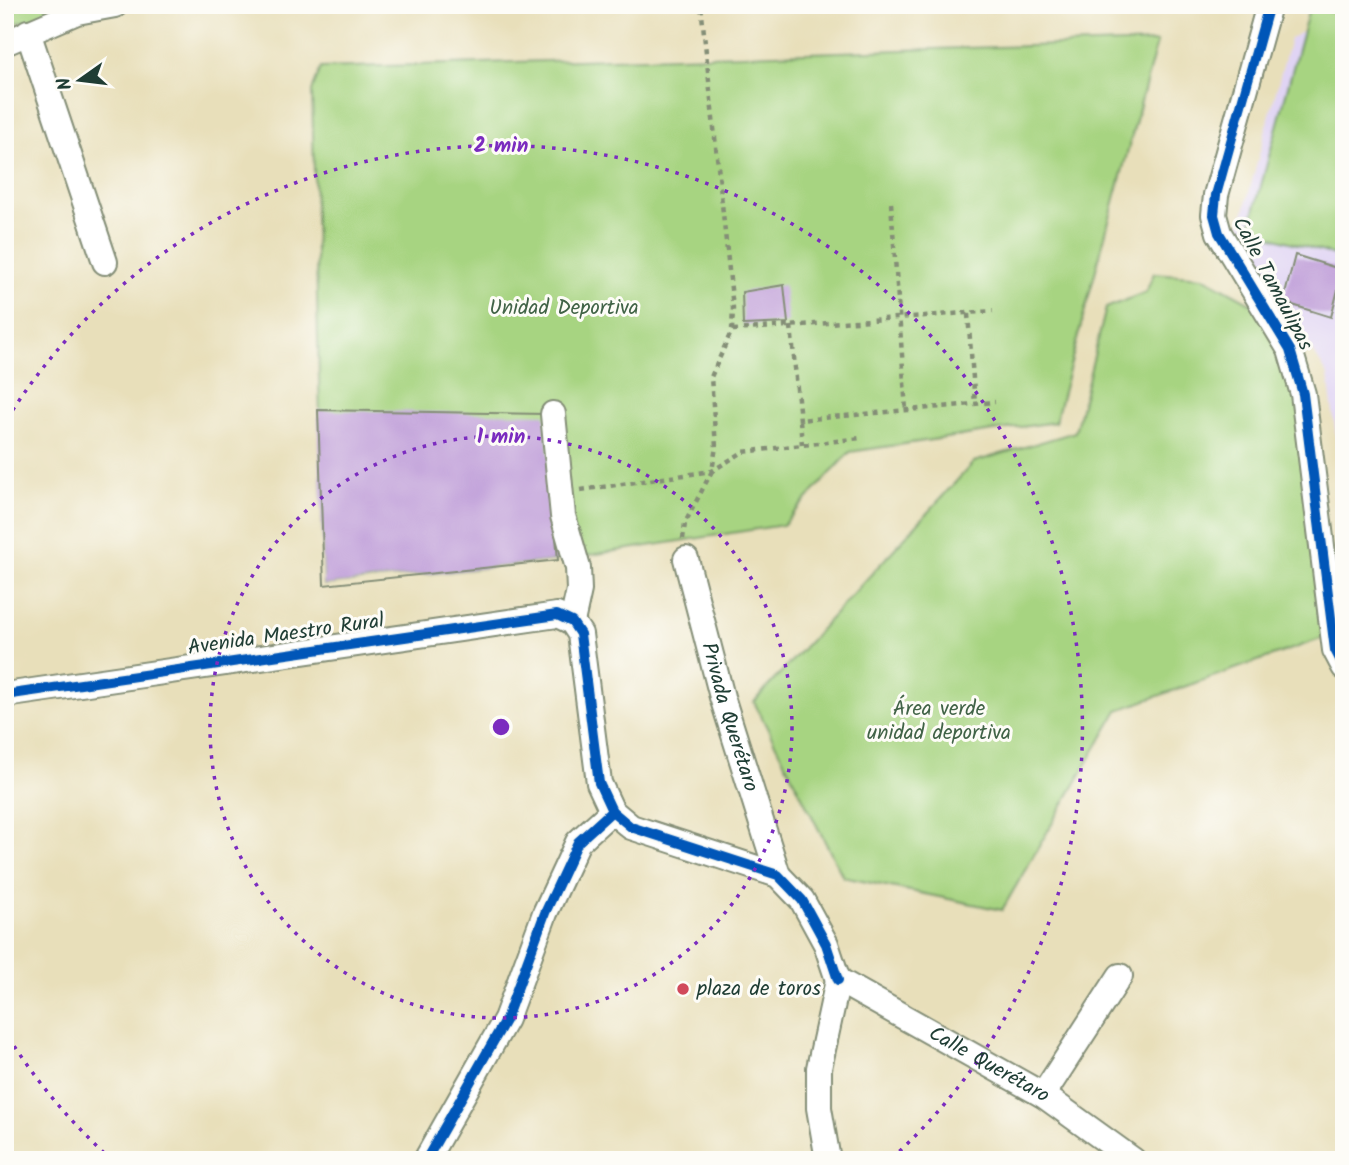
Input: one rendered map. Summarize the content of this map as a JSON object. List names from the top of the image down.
{
  "streets": {
    "street": [
      "Calle Tamaulipas",
      "Avenida Maestro Rural",
      "Privada Querétaro",
      "Calle Querétaro"
    ]
  },
  "parks": ["Unidad Deportiva", "Área verde unidad deportiva"],
  "places": ["plaza de toros"],
  "north": "left",
  "rings": ["2 min", "1 min"]
}
